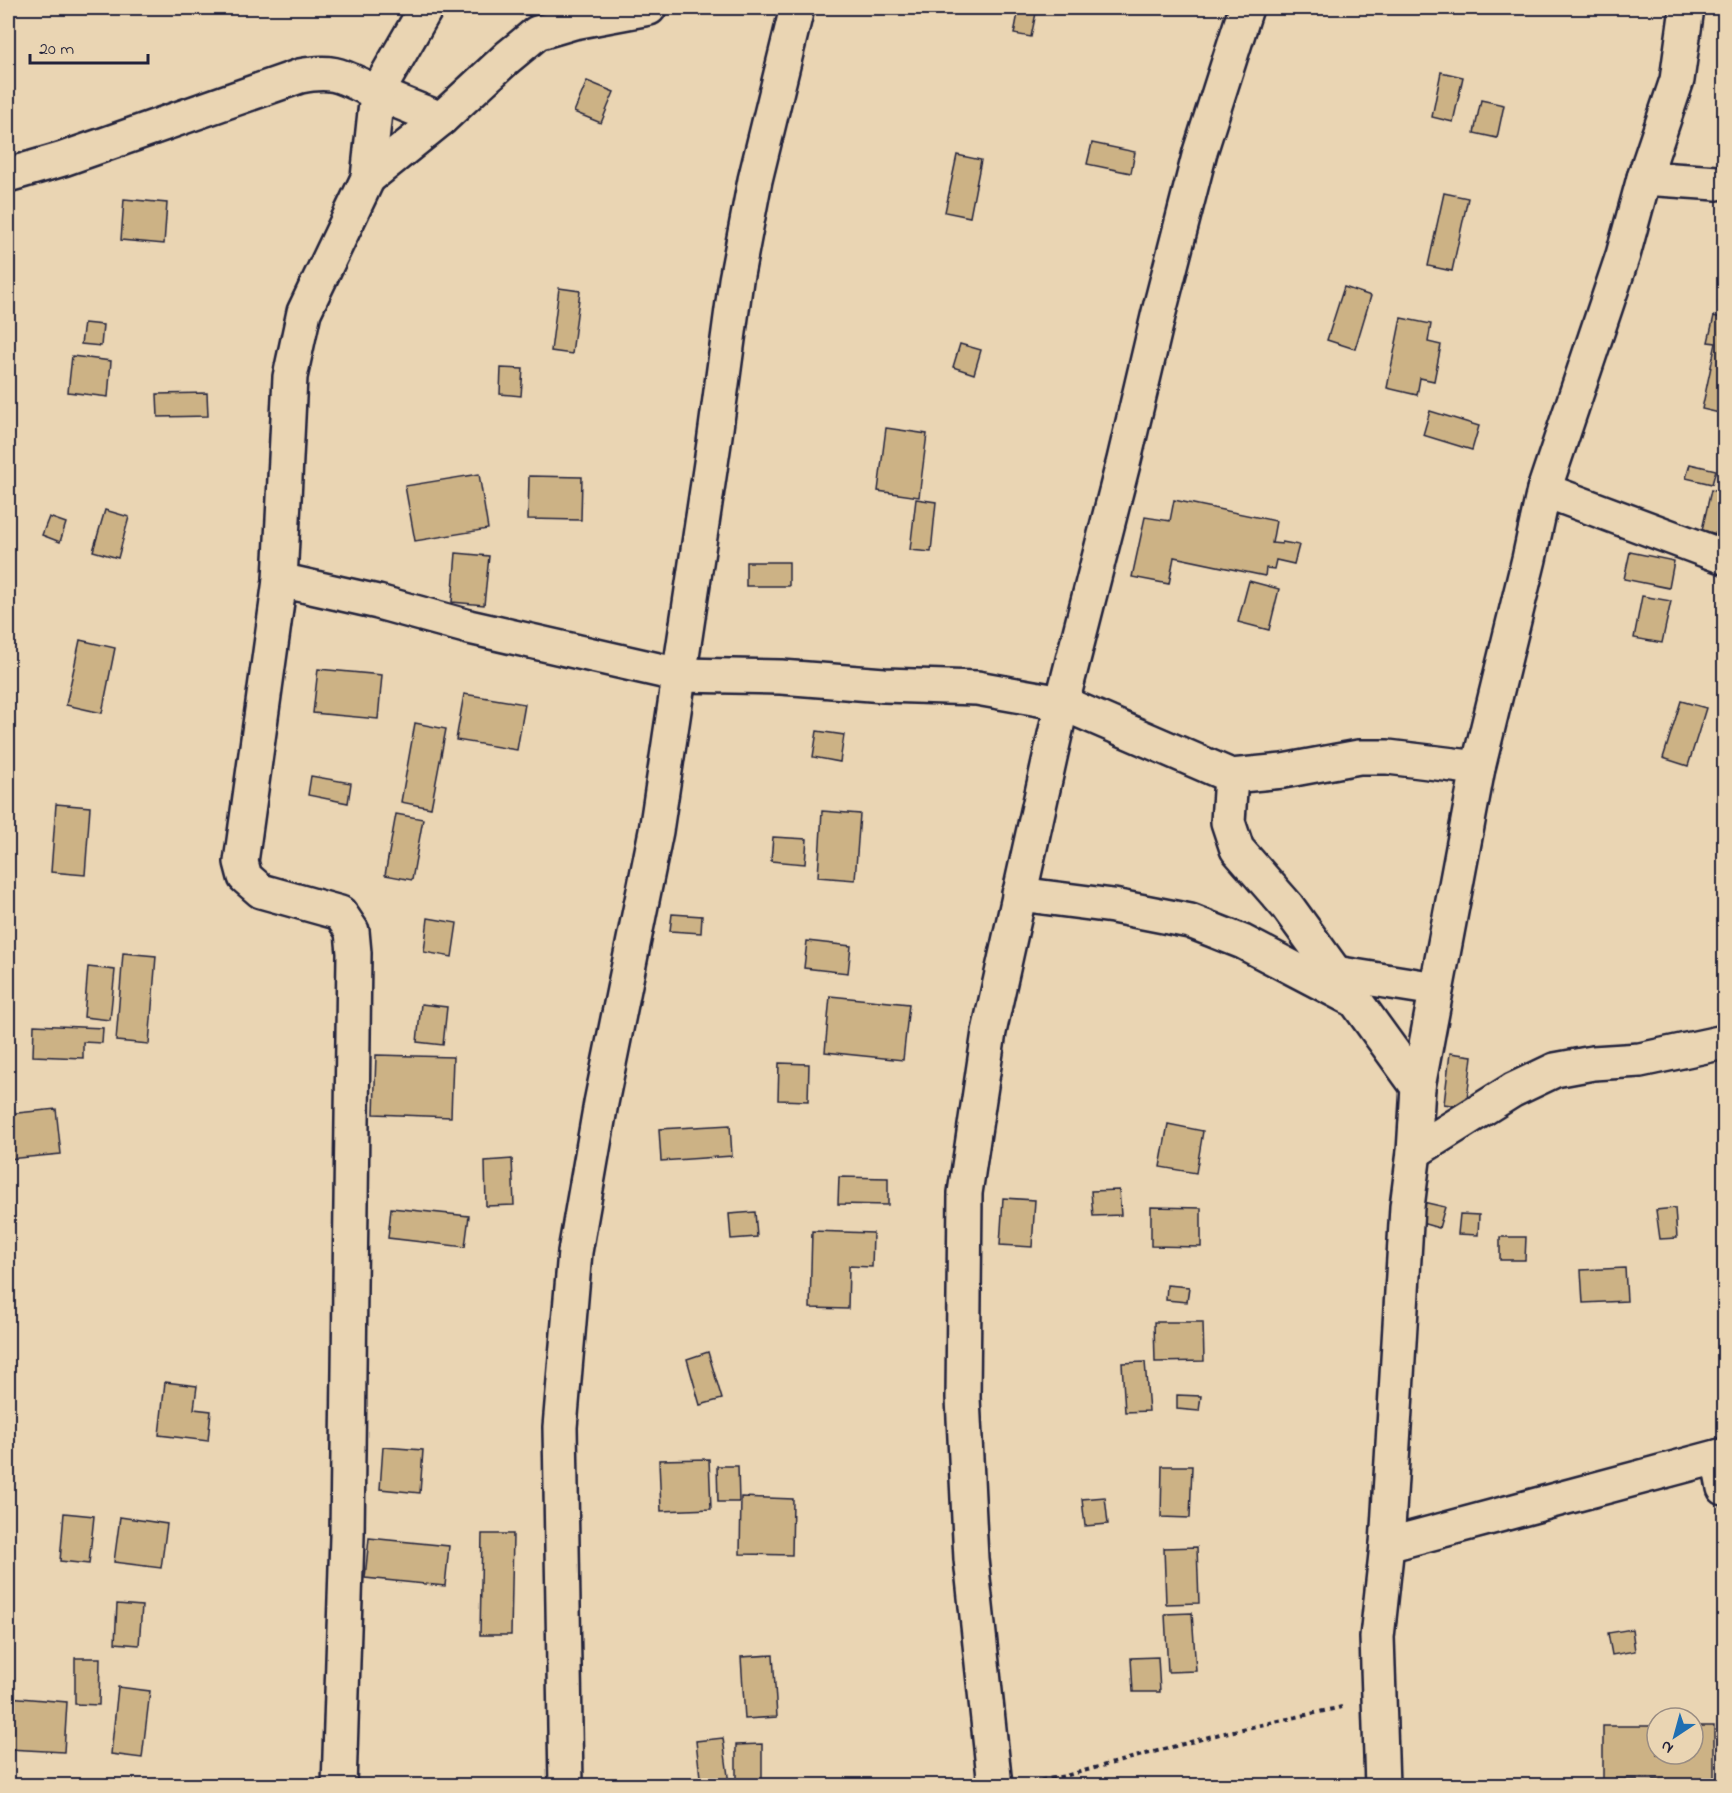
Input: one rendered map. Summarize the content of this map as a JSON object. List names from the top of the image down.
{
  "scale_bar": "20 m",
  "north": "bottom left"
}
